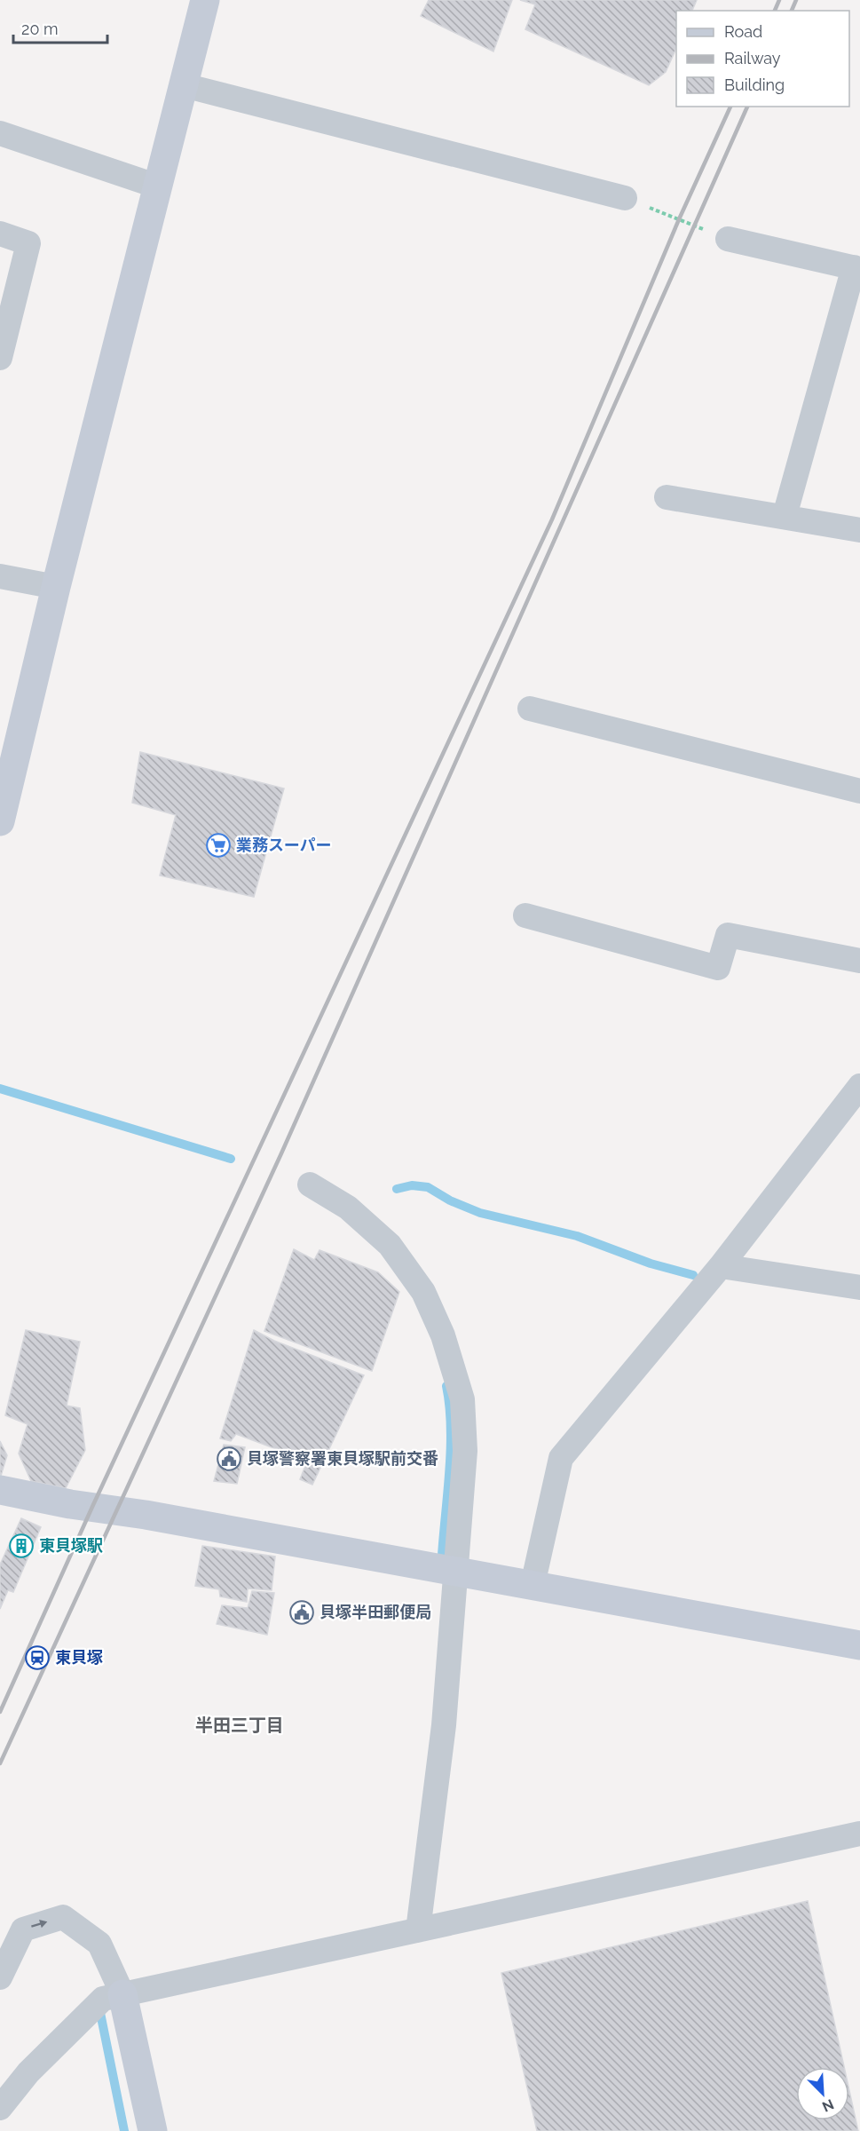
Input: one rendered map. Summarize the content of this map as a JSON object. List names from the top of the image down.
{
  "districts": ["半田三丁目"],
  "places": {
    "supermarket": ["業務スーパー"],
    "public building": ["貝塚警察署東貝塚駅前交番", "貝塚半田郵便局"],
    "building": ["東貝塚駅"],
    "station": ["東貝塚"]
  },
  "legend": ["Road", "Railway", "Building"],
  "scale_bar": "20 m",
  "north": "bottom right"
}
